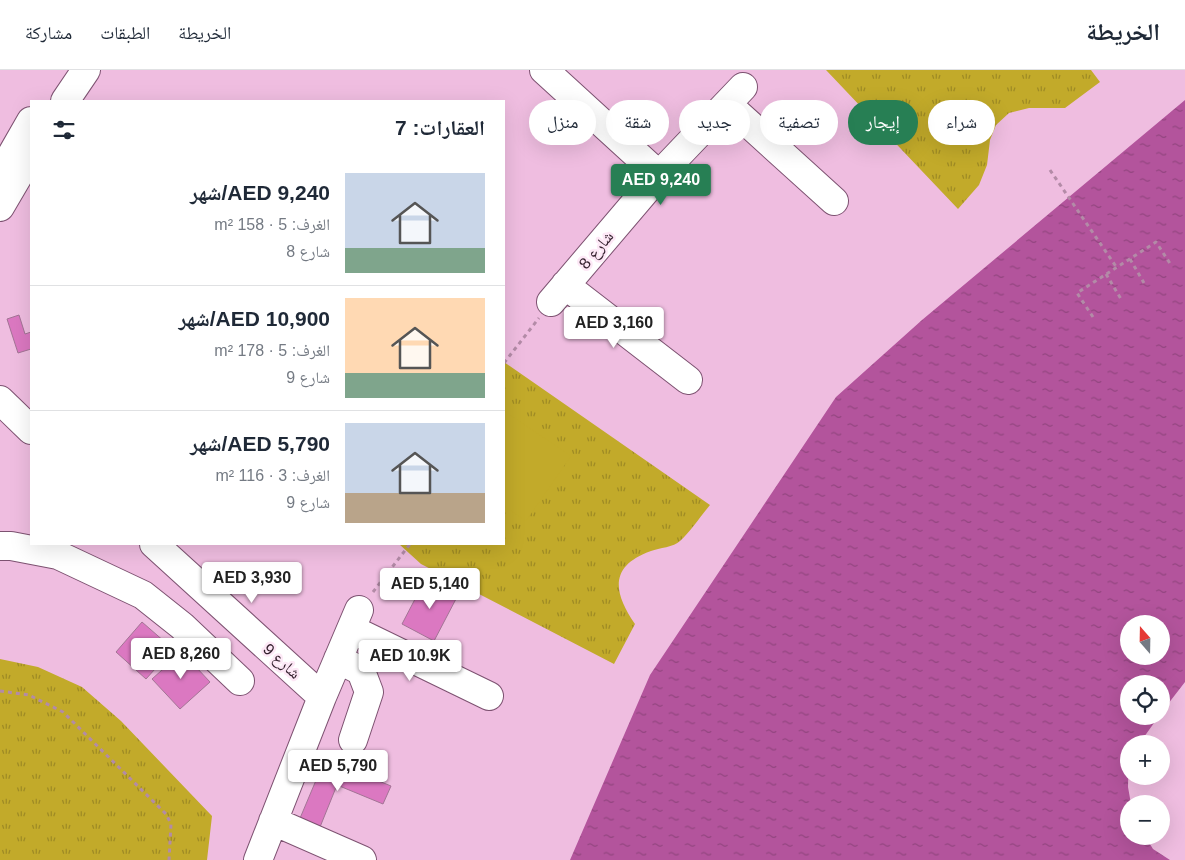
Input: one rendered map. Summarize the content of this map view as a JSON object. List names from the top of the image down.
{
  "streets": {
    "street": ["شارع 8", "شارع 9"]
  },
  "north": "top",
  "page": {
    "header": "الخريطة",
    "nav": ["الخريطة", "الطبقات", "مشاركة"],
    "chip": [
      "شراء",
      "إيجار",
      "تصفية",
      "جديد",
      "شقة",
      "منزل"
    ],
    "heading": "العقارات: 7",
    "list": [
      {
        "name": "AED 9,240/شهر",
        "note": "الغرف: 5 · 158 m² · شارع 8"
      },
      {
        "name": "AED 10,900/شهر",
        "note": "الغرف: 5 · 178 m² · شارع 9"
      },
      {
        "name": "AED 5,790/شهر",
        "note": "الغرف: 3 · 116 m² · شارع 9"
      }
    ],
    "price": [
      "AED 9,240",
      "AED 3,160",
      "AED 3,930",
      "AED 5,140",
      "AED 8,260",
      "AED 10.9K",
      "AED 5,790"
    ],
    "map_buttons": ["+", "−"]
  }
}
